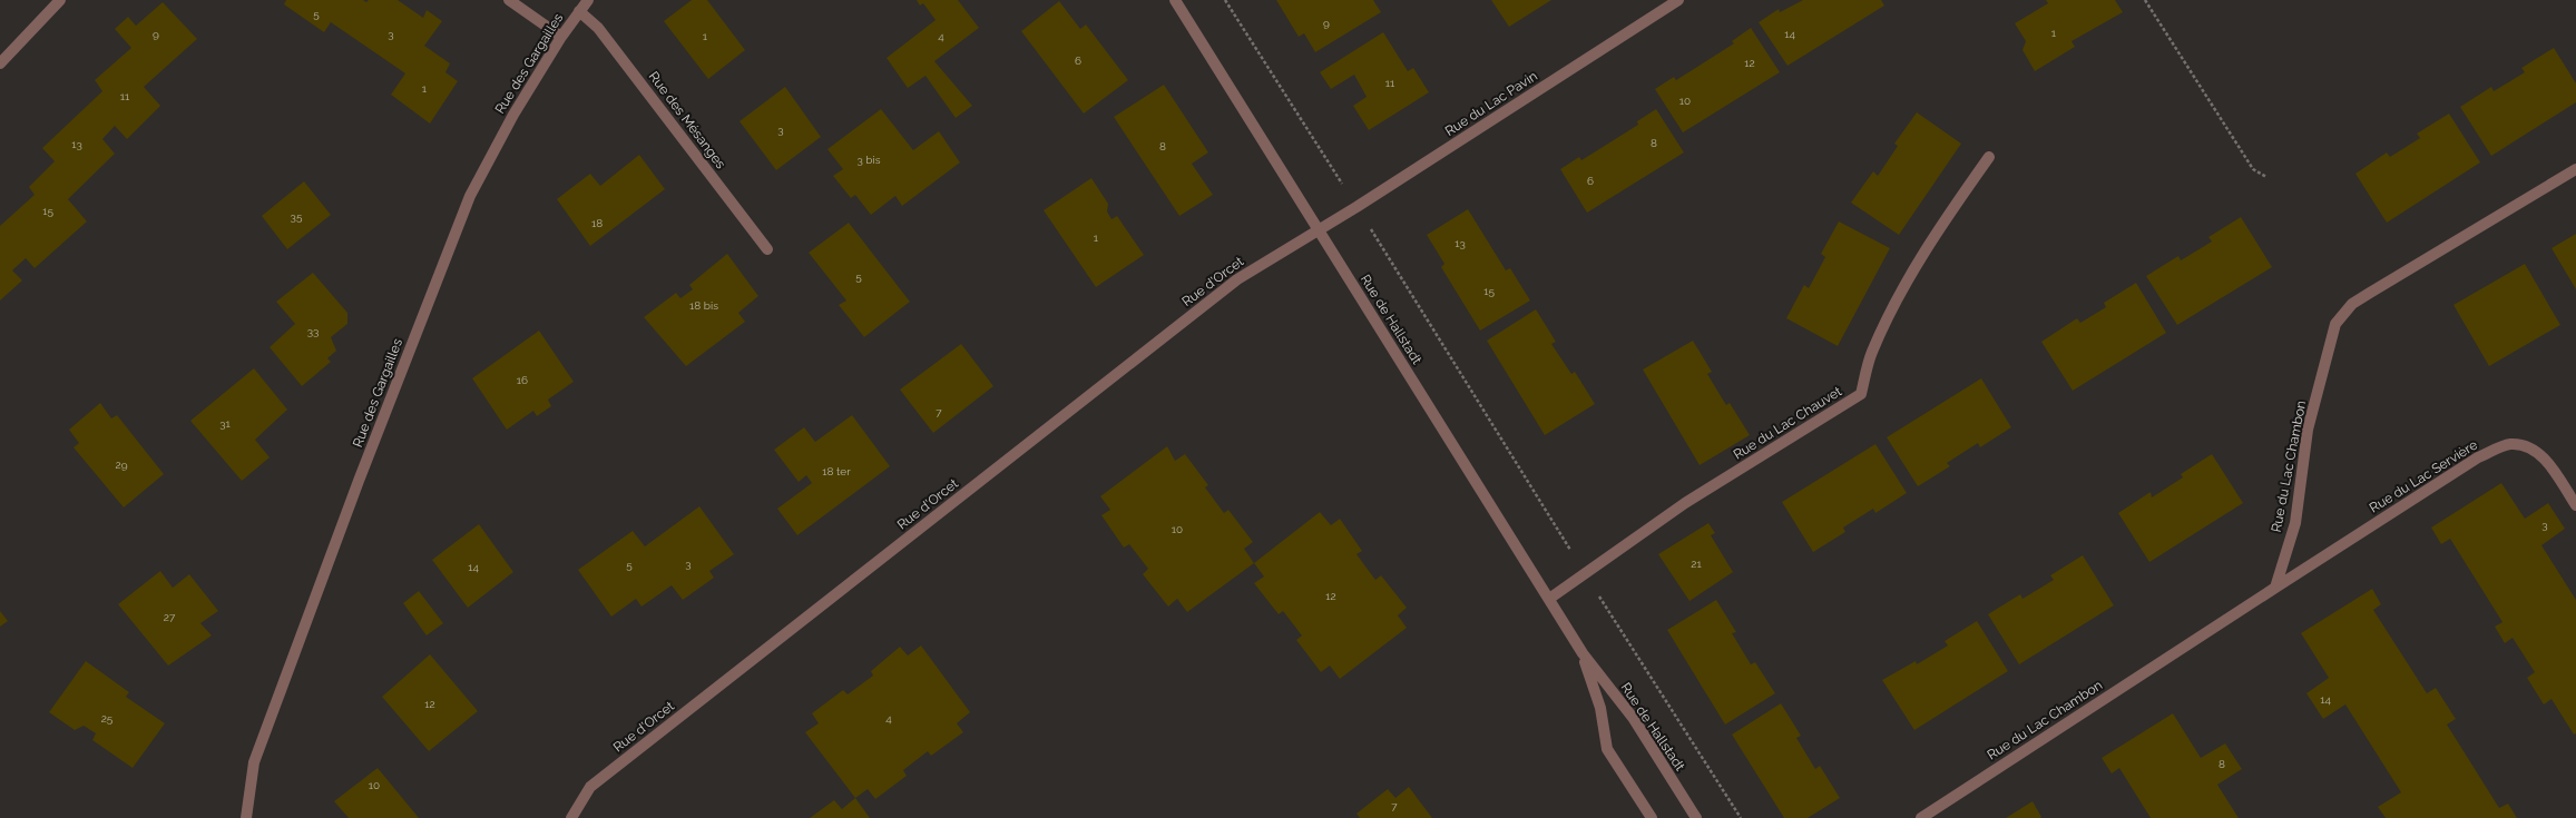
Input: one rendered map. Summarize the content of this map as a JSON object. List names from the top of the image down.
{
  "streets": {
    "street": [
      "Rue des Gargailles",
      "Rue du Lac Pavin",
      "Rue des Mésanges",
      "Rue d'Orcet",
      "Rue de Hallstadt",
      "Rue du Lac Chauvet",
      "Rue du Lac Chambon",
      "Rue du Lac Servière"
    ]
  },
  "crossings": [
    ["Rue des Gargailles", "Rue des Mésanges"],
    ["Rue du Lac Pavin", "Rue d'Orcet"],
    ["Rue du Lac Pavin", "Rue de Hallstadt"],
    ["Rue d'Orcet", "Rue de Hallstadt"],
    ["Rue de Hallstadt", "Rue du Lac Chauvet"],
    ["Rue du Lac Chambon", "Rue du Lac Servière"]
  ],
  "house_numbers": [
    "5",
    "9",
    "1",
    "9",
    "3",
    "14",
    "1",
    "4",
    "6",
    "12",
    "11",
    "1",
    "11",
    "10",
    "3",
    "8",
    "13",
    "8",
    "3 bis",
    "6",
    "15",
    "35",
    "18",
    "1",
    "13",
    "5",
    "15",
    "18 bis",
    "33",
    "16",
    "7",
    "31",
    "29",
    "18 ter",
    "3",
    "10",
    "3",
    "21",
    "5",
    "14",
    "12",
    "27",
    "14",
    "12",
    "25",
    "4",
    "8",
    "10",
    "7"
  ]
}
